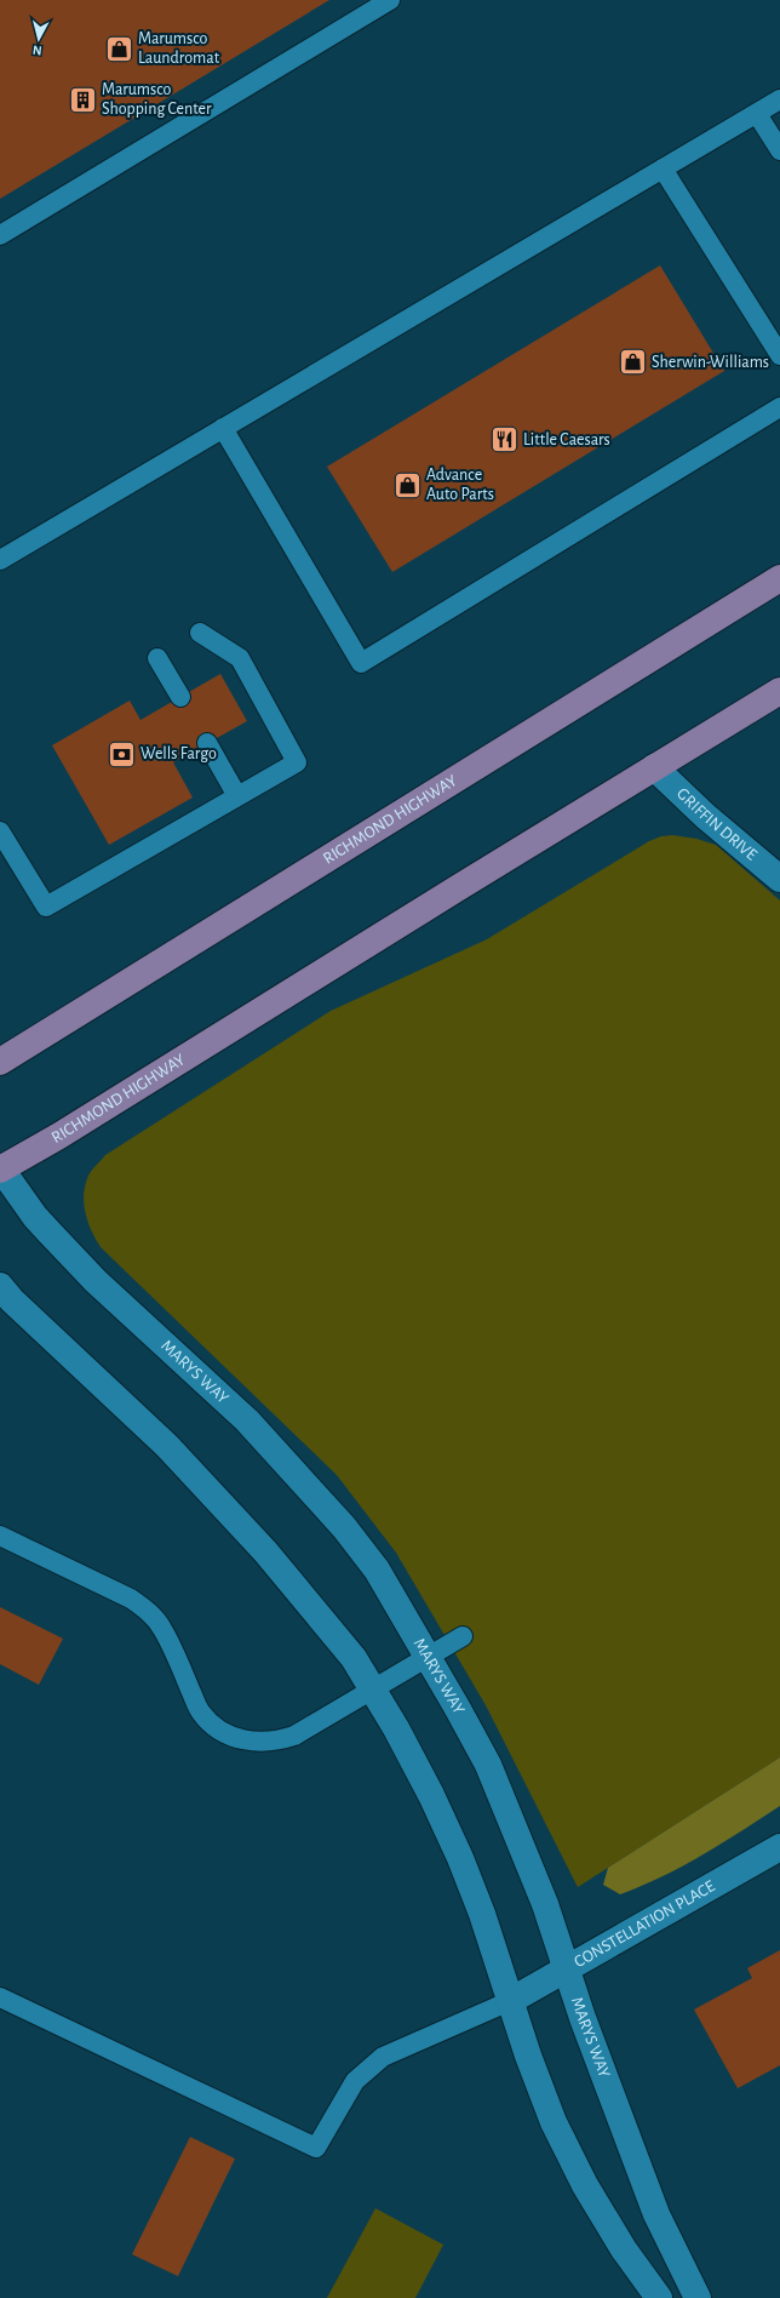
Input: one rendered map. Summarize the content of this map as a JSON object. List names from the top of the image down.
{
  "streets": {
    "main road": ["RICHMOND HIGHWAY"],
    "street": ["GRIFFIN DRIVE", "MARYS WAY", "CONSTELLATION PLACE"]
  },
  "crossings": [
    ["RICHMOND HIGHWAY", "GRIFFIN DRIVE"],
    ["RICHMOND HIGHWAY", "MARYS WAY"],
    ["MARYS WAY", "CONSTELLATION PLACE"]
  ],
  "places": {
    "shop": ["Marumsco Laundromat", "Sherwin-Williams", "Advance Auto Parts"],
    "building": ["Marumsco Shopping Center"],
    "restaurant": ["Little Caesars"],
    "bank": ["Wells Fargo"]
  },
  "north": "bottom"
}
